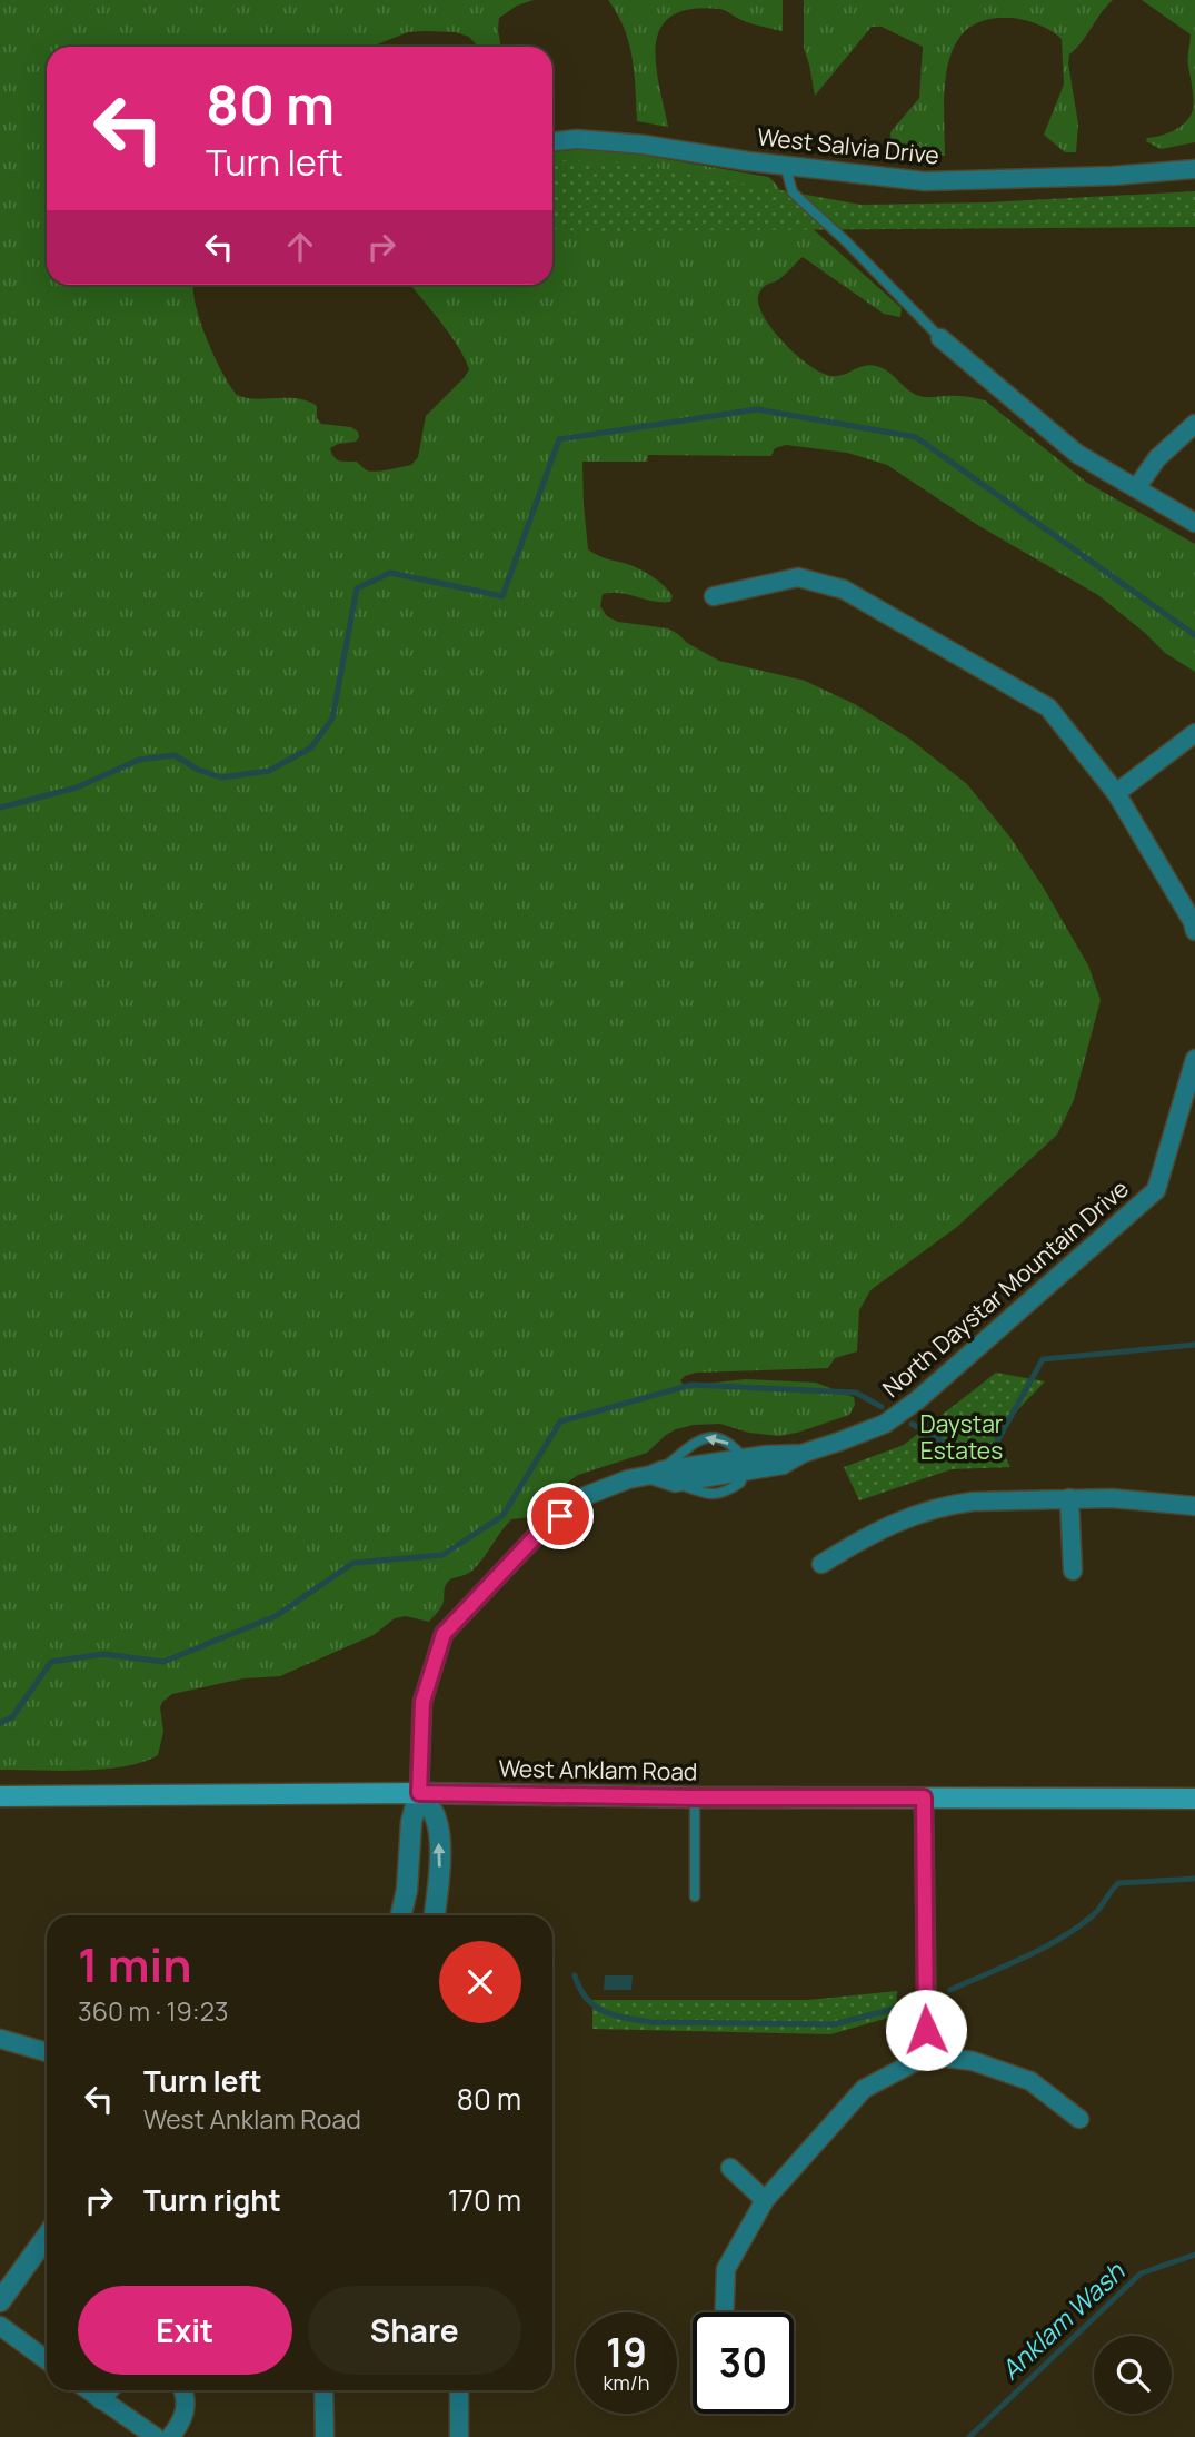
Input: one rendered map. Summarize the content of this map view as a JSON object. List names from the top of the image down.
{
  "streets": {
    "main road": ["West Anklam Road"],
    "street": ["West Salvia Drive", "North Daystar Mountain Drive"]
  },
  "crossings": [
    ["North Daystar Mountain Drive", "West Anklam Road"]
  ],
  "water": ["Anklam Wash"],
  "parks": ["Daystar Estates"],
  "page": {
    "turn": ["80 m", "Turn left"],
    "heading": ["1 min", "360 m · 19:23"],
    "list": [
      {
        "name": "Turn left",
        "note": "West Anklam Road",
        "value": "80 m"
      },
      {
        "name": "Turn right",
        "value": "170 m"
      }
    ],
    "buttons": ["Exit", "Share"],
    "speed": "19 km/h",
    "limit": "30"
  }
}
